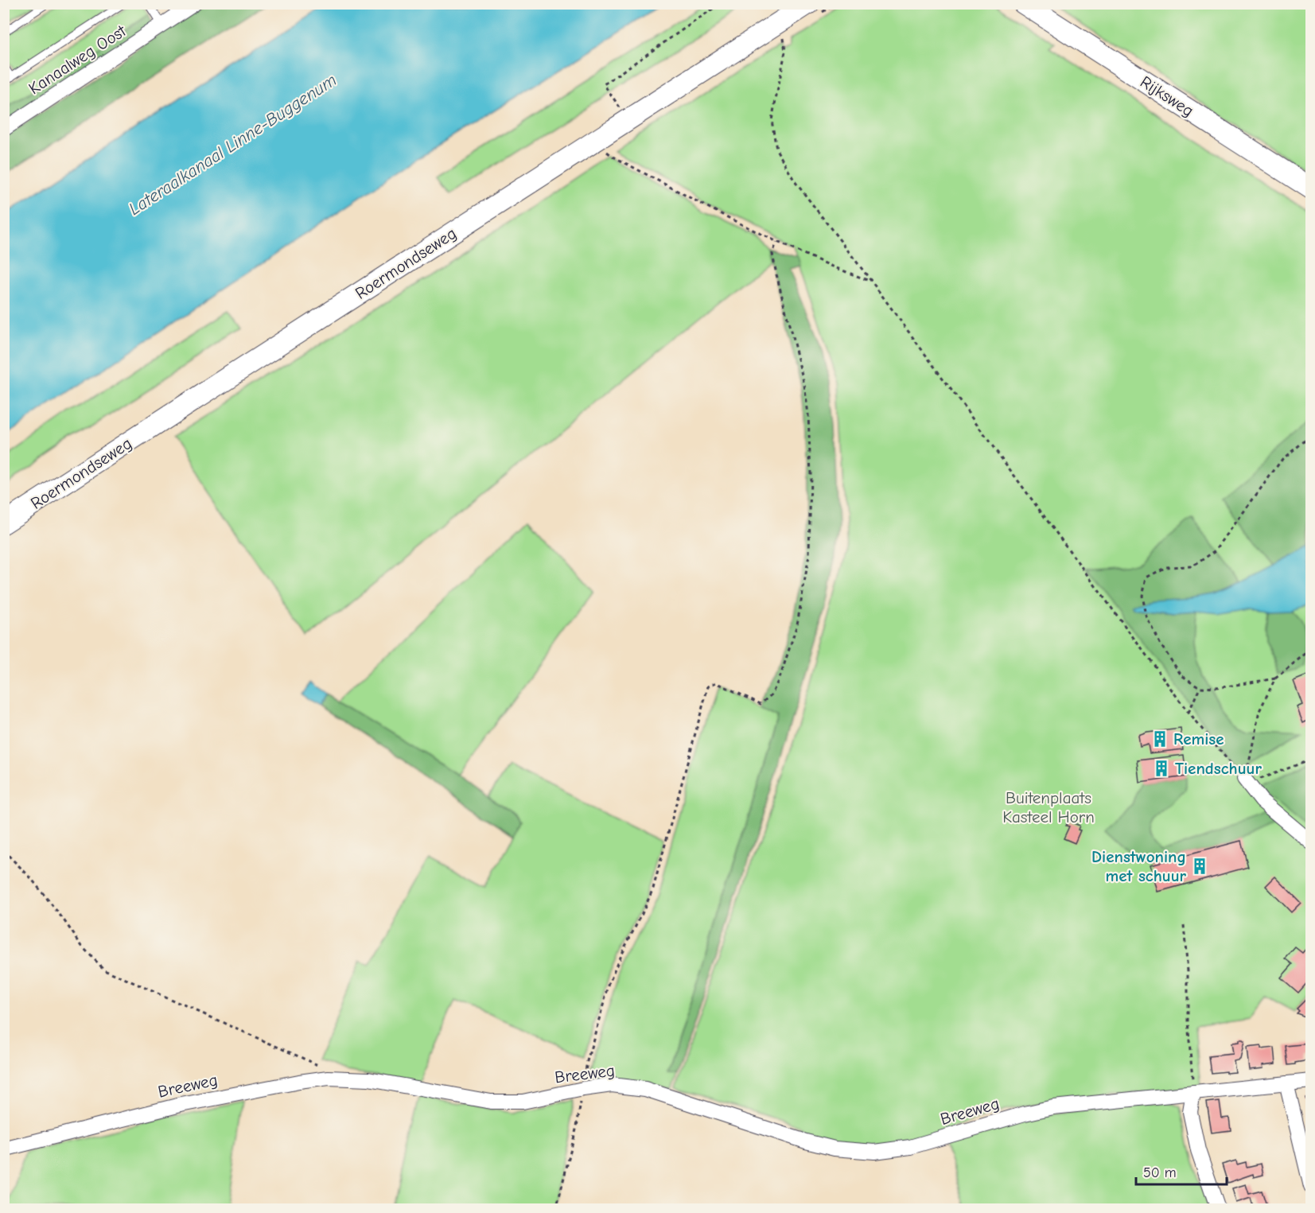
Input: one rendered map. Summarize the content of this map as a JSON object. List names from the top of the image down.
{
  "streets": {
    "main road": ["Rijksweg", "Roermondseweg"],
    "street": ["Kanaalweg Oost", "Breeweg"]
  },
  "water": ["Lateraalkanaal Linne-Buggenum"],
  "parks": ["Buitenplaats Kasteel Horn"],
  "places": {
    "building": ["Remise", "Tiendschuur", "Dienstwoning met schuur"]
  },
  "scale_bar": "50 m"
}
